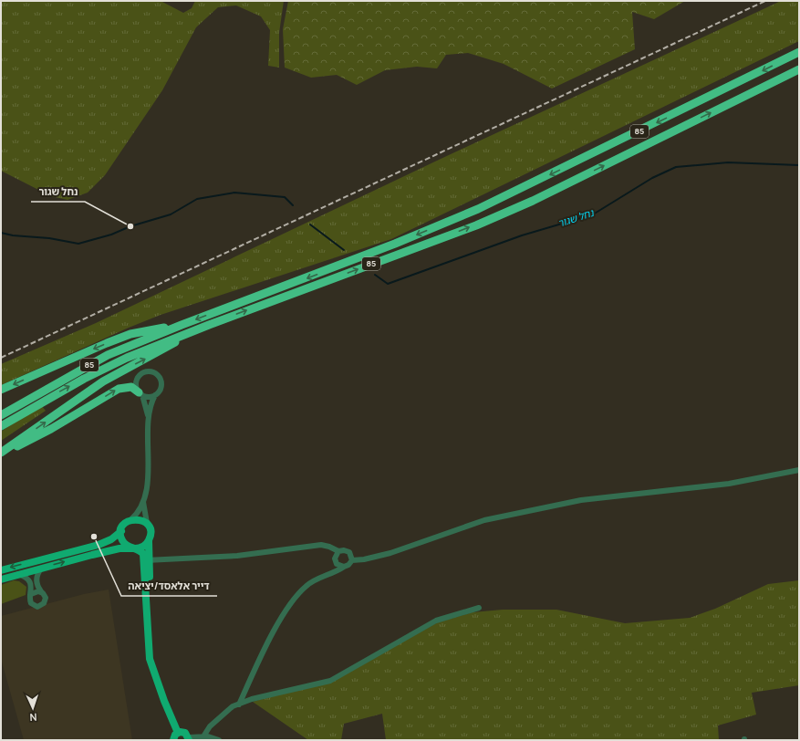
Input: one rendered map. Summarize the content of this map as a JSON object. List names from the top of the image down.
{
  "streets": {
    "highway": ["85"]
  },
  "water": ["נחל שגור"],
  "places": ["נחל שגור", "דייר אלאסד/יציאה"],
  "north": "bottom"
}
